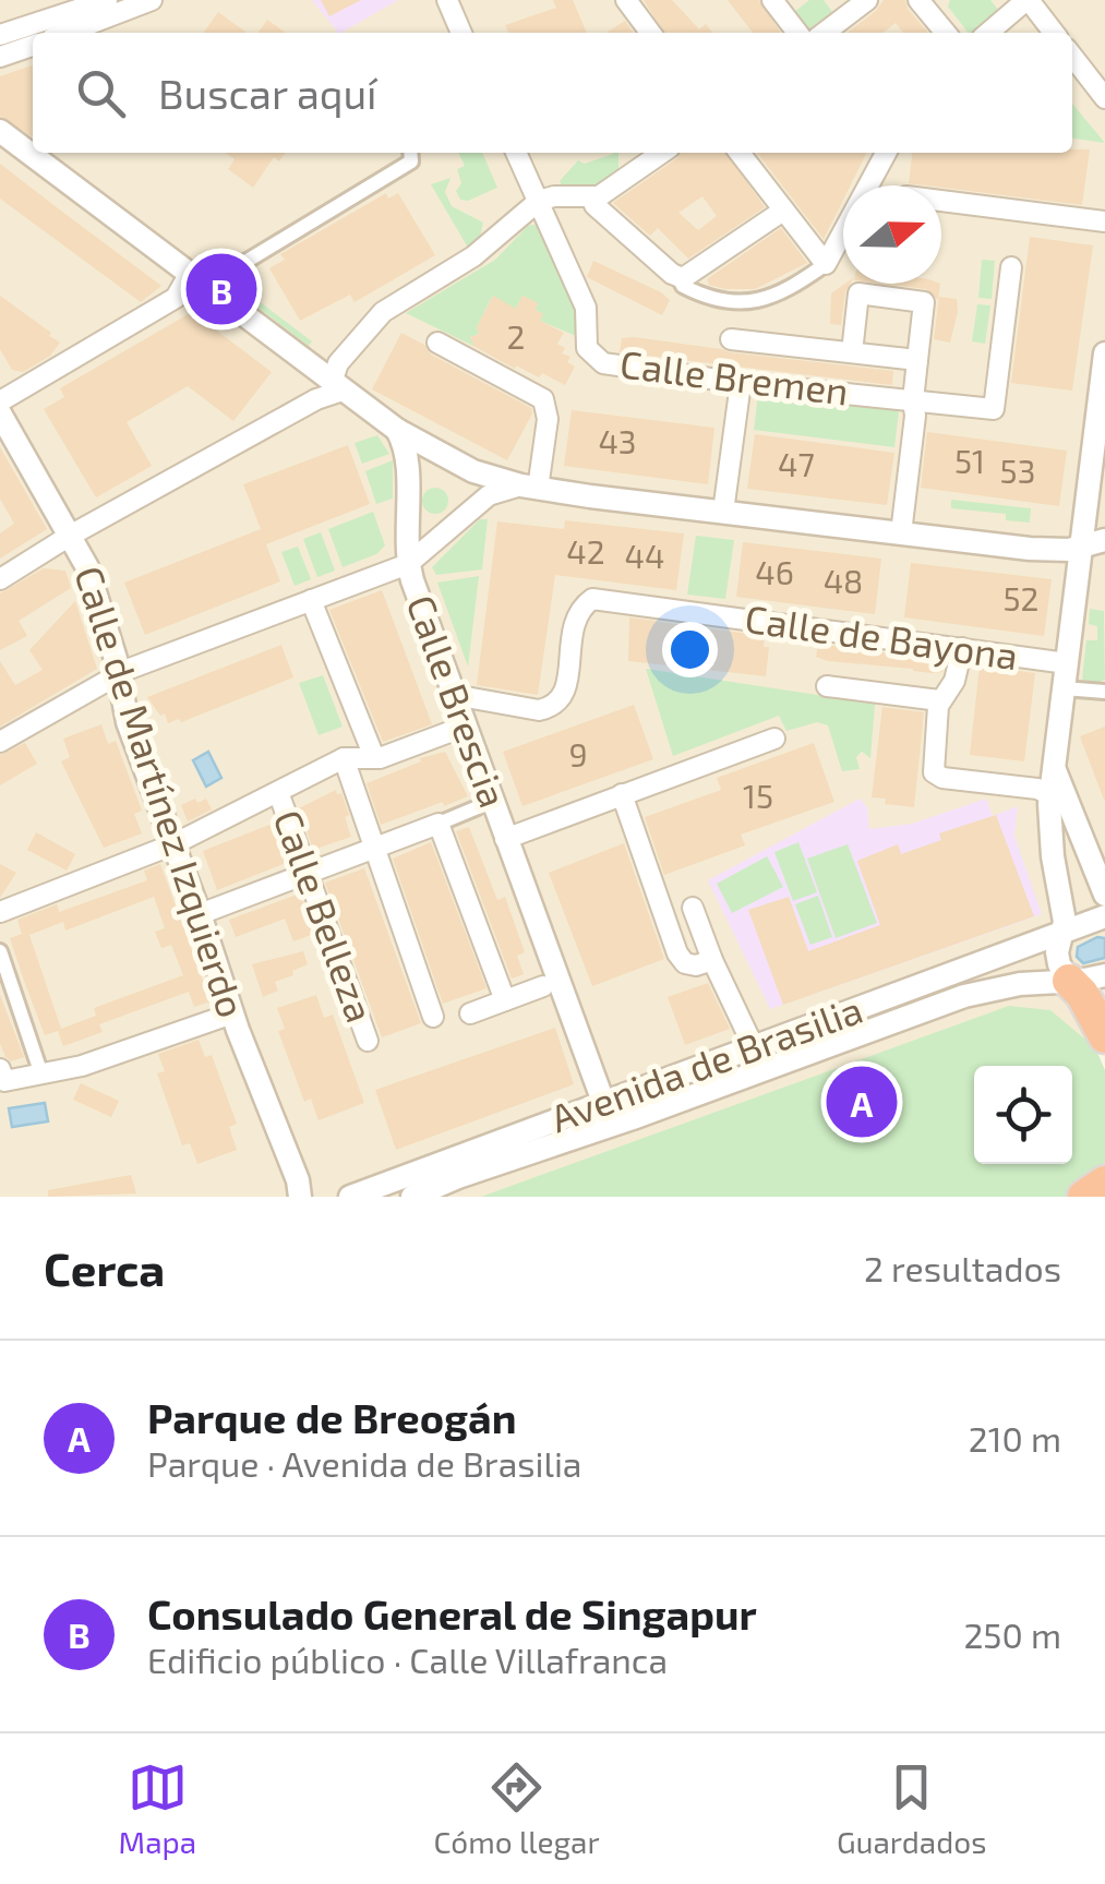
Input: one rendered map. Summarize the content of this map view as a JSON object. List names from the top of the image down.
{
  "streets": {
    "street": [
      "Calle Bremen",
      "Calle de Bayona",
      "Calle Brescia",
      "Calle de Martínez Izquierdo",
      "Calle Belleza",
      "Avenida de Brasilia"
    ]
  },
  "crossings": [
    ["Calle de Bayona", "Calle Brescia"],
    ["Calle Brescia", "Avenida de Brasilia"]
  ],
  "house_numbers": [
    "2",
    "43",
    "51",
    "47",
    "53",
    "42",
    "44",
    "46",
    "48",
    "52",
    "9",
    "15"
  ],
  "north": "right",
  "page": {
    "search": "Buscar aquí",
    "pins": ["B", "A"],
    "heading": ["Cerca", "2 resultados"],
    "list": [
      {
        "mark": "A",
        "name": "Parque de Breogán",
        "note": "Parque · Avenida de Brasilia",
        "value": "210 m"
      },
      {
        "mark": "B",
        "name": "Consulado General de Singapur",
        "note": "Edificio público · Calle Villafranca",
        "value": "250 m"
      }
    ],
    "nav": ["Mapa", "Cómo llegar", "Guardados"]
  }
}
